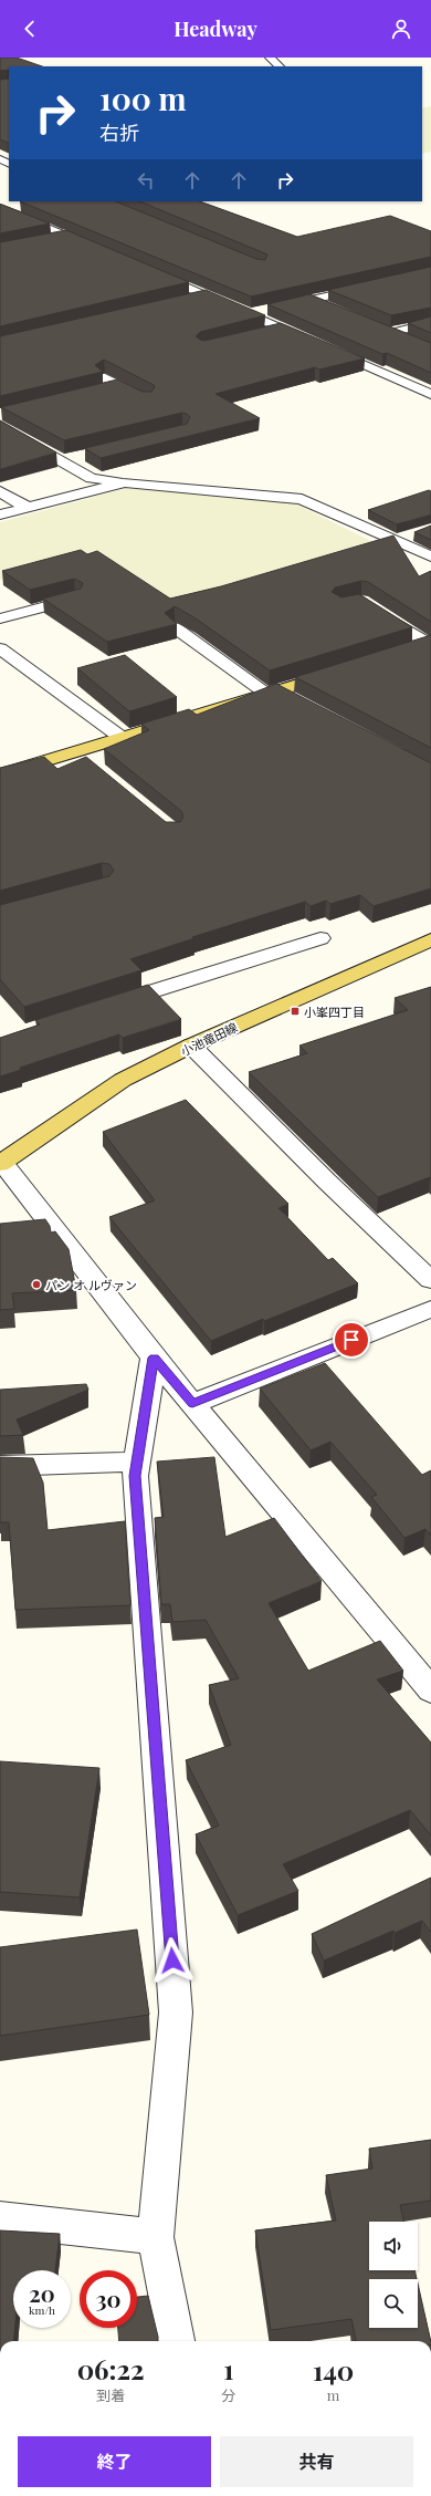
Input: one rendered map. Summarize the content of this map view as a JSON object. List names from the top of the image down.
{
  "streets": {
    "main road": ["小池竜田線"]
  },
  "places": {
    "transit": ["小峯四丁目"],
    "other": ["パン オ ルヴァン"]
  },
  "page": {
    "header": "Headway",
    "turn": ["100 m", "右折"],
    "speed": "20 km/h",
    "limit": "30",
    "eta": [
      "06:22",
      "到着",
      "1",
      "分",
      "140",
      "m"
    ],
    "buttons": ["終了", "共有"]
  }
}
